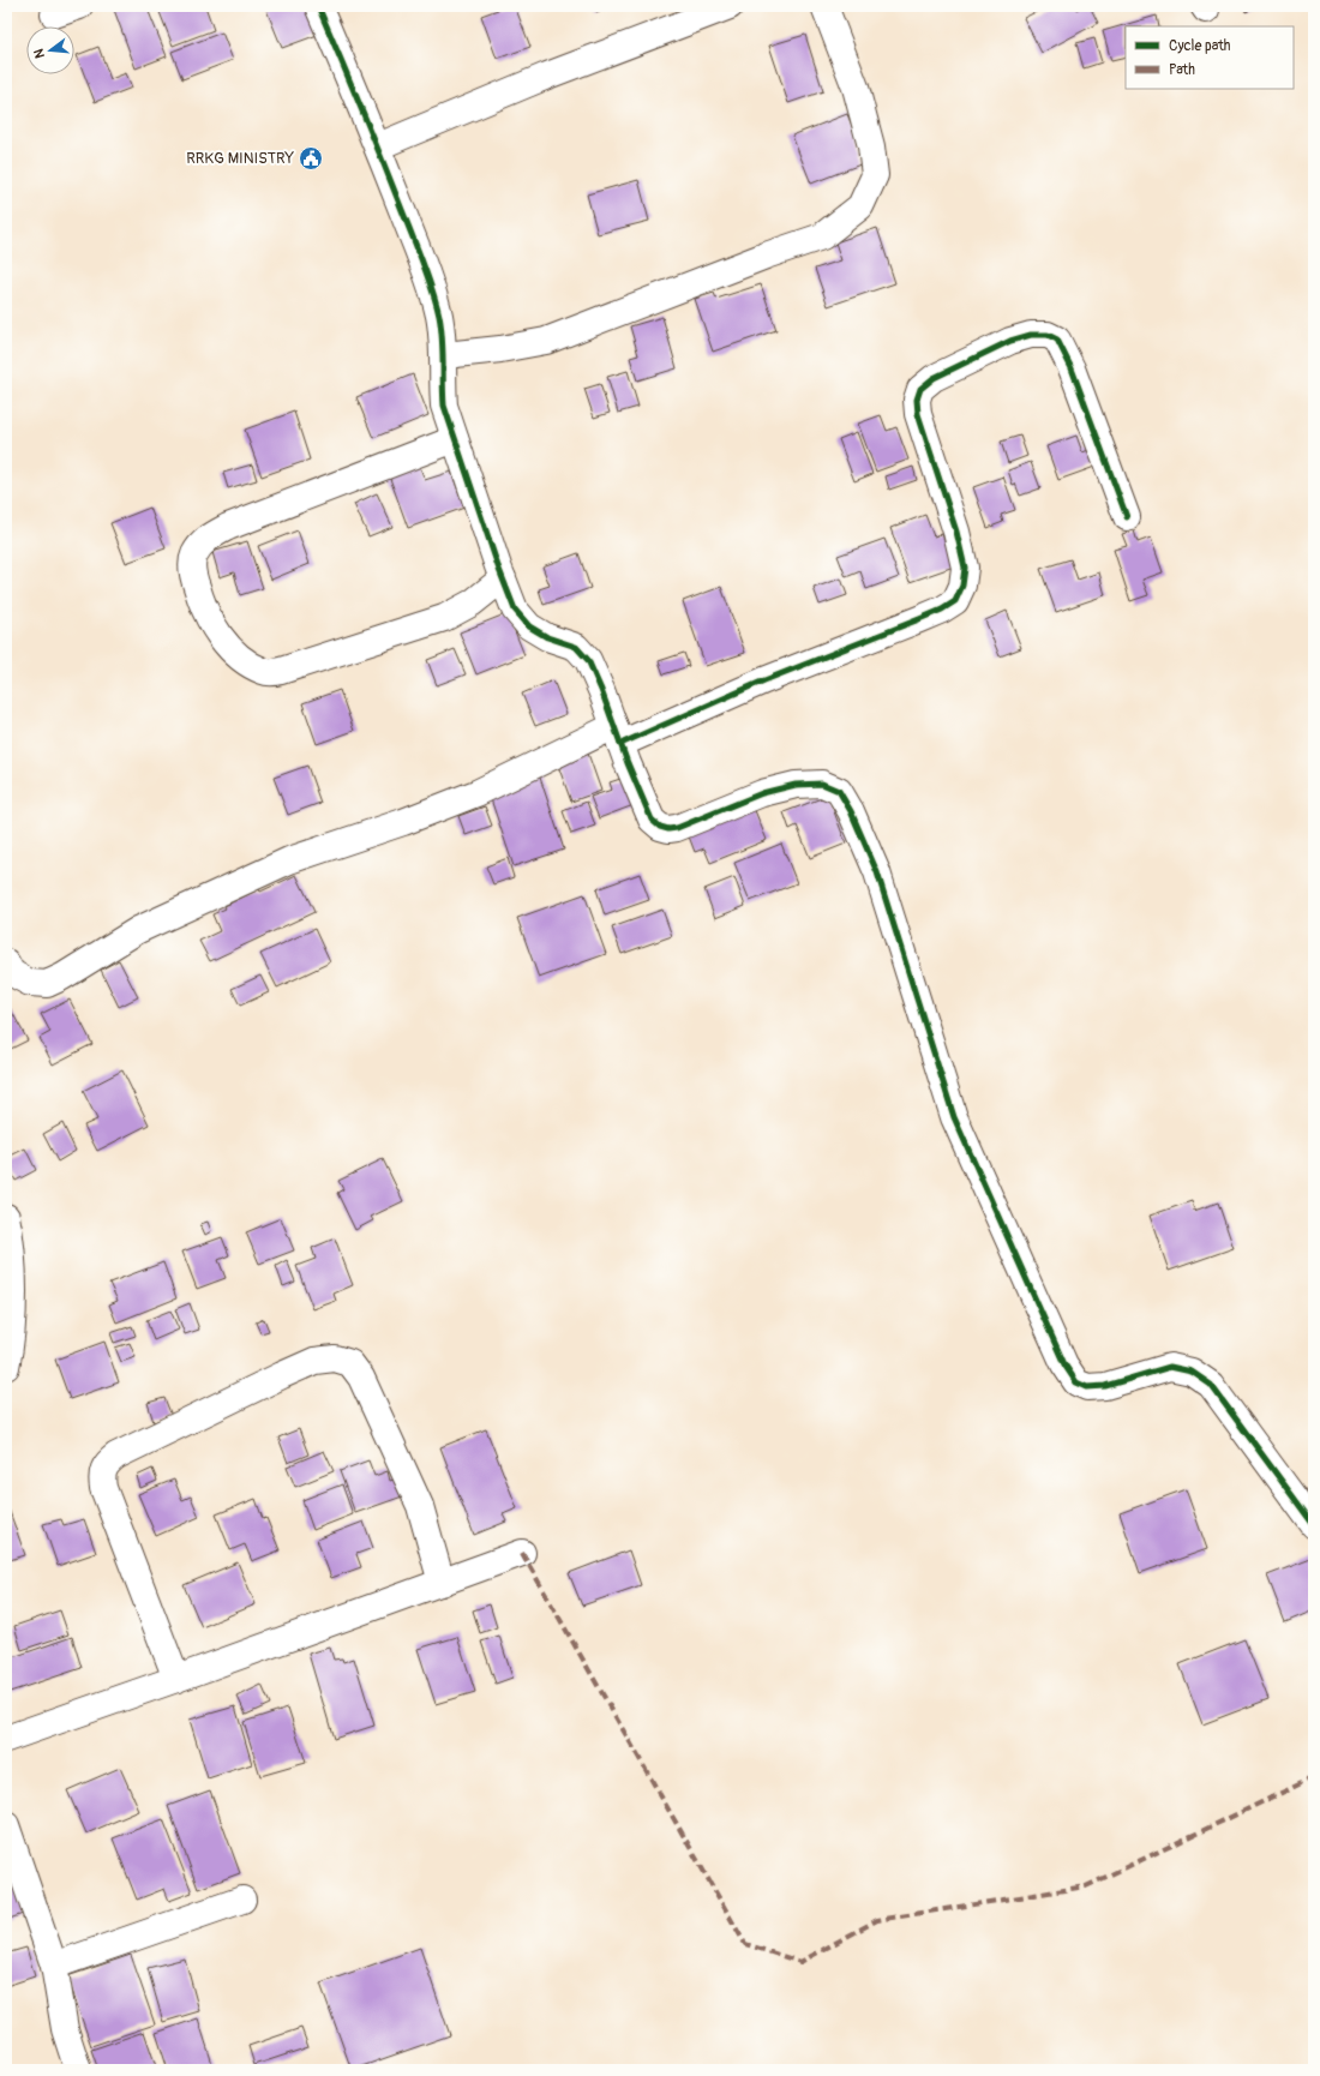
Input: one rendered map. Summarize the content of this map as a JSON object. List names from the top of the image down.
{
  "places": {
    "public building": ["RRKG MINISTRY"]
  },
  "legend": ["Cycle path", "Path"],
  "north": "left"
}
